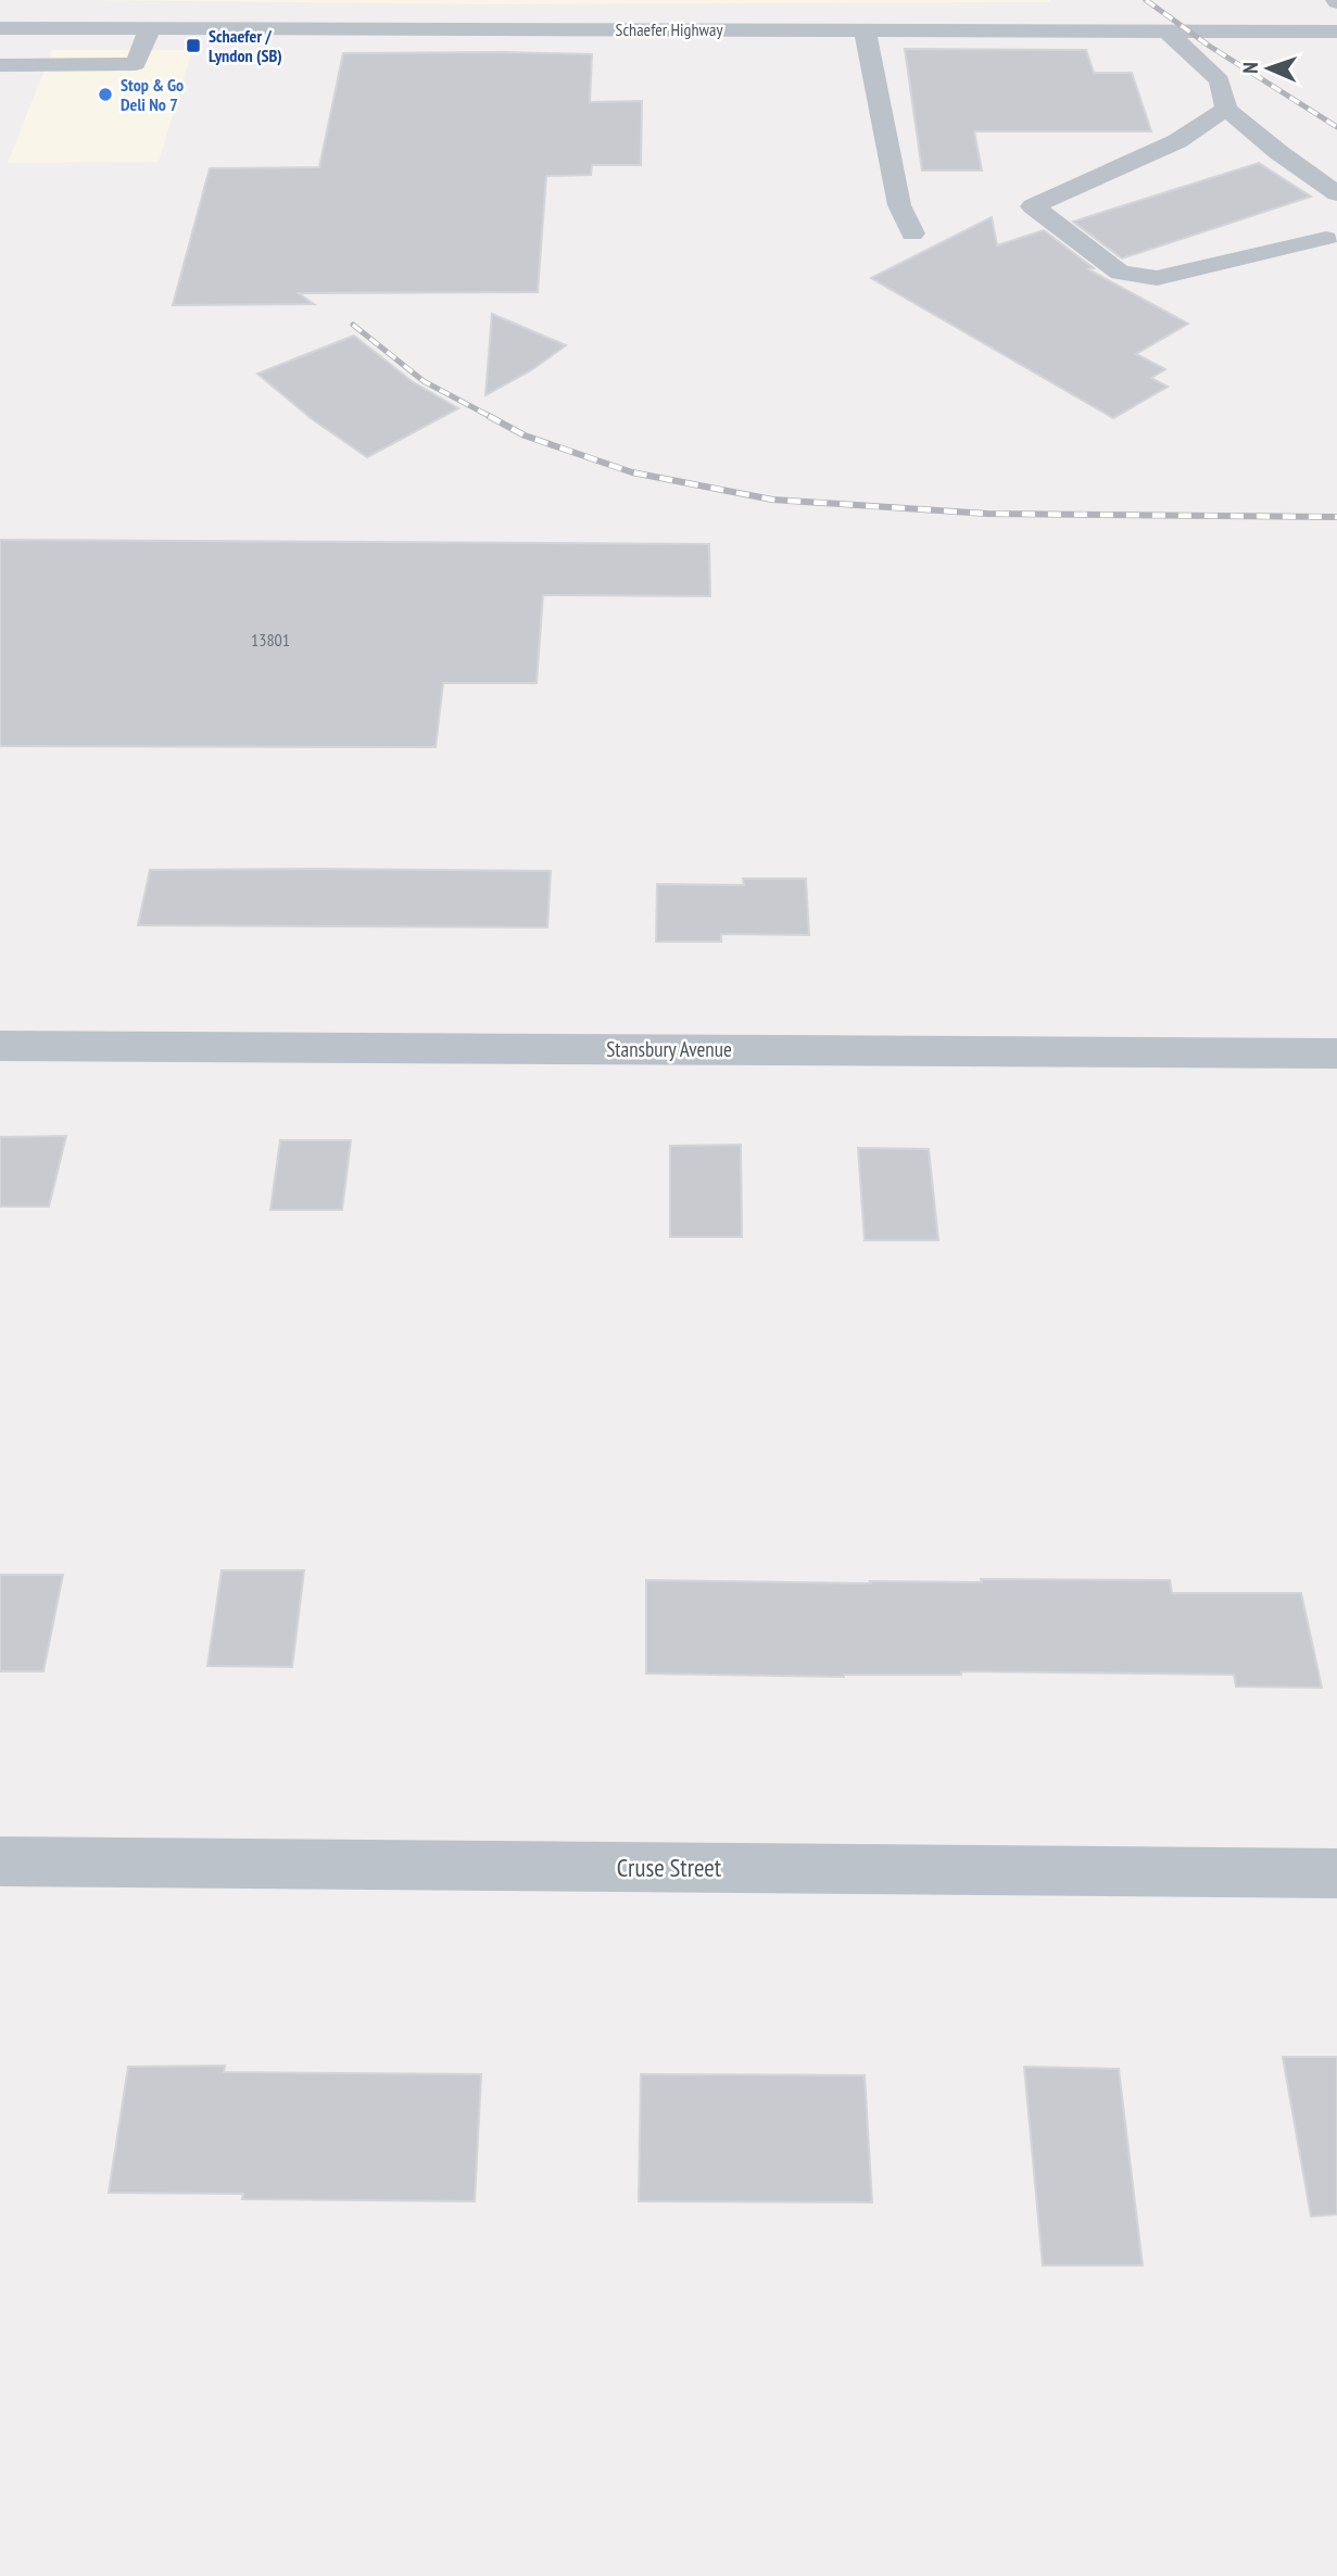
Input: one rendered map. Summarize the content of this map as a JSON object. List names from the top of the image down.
{
  "streets": {
    "street": ["Schaefer Highway", "Stansbury Avenue", "Cruse Street"]
  },
  "places": {
    "transit": ["Schaefer / Lyndon (SB)"],
    "other": ["Stop & Go Deli No 7"]
  },
  "house_numbers": ["13801"],
  "north": "left"
}
